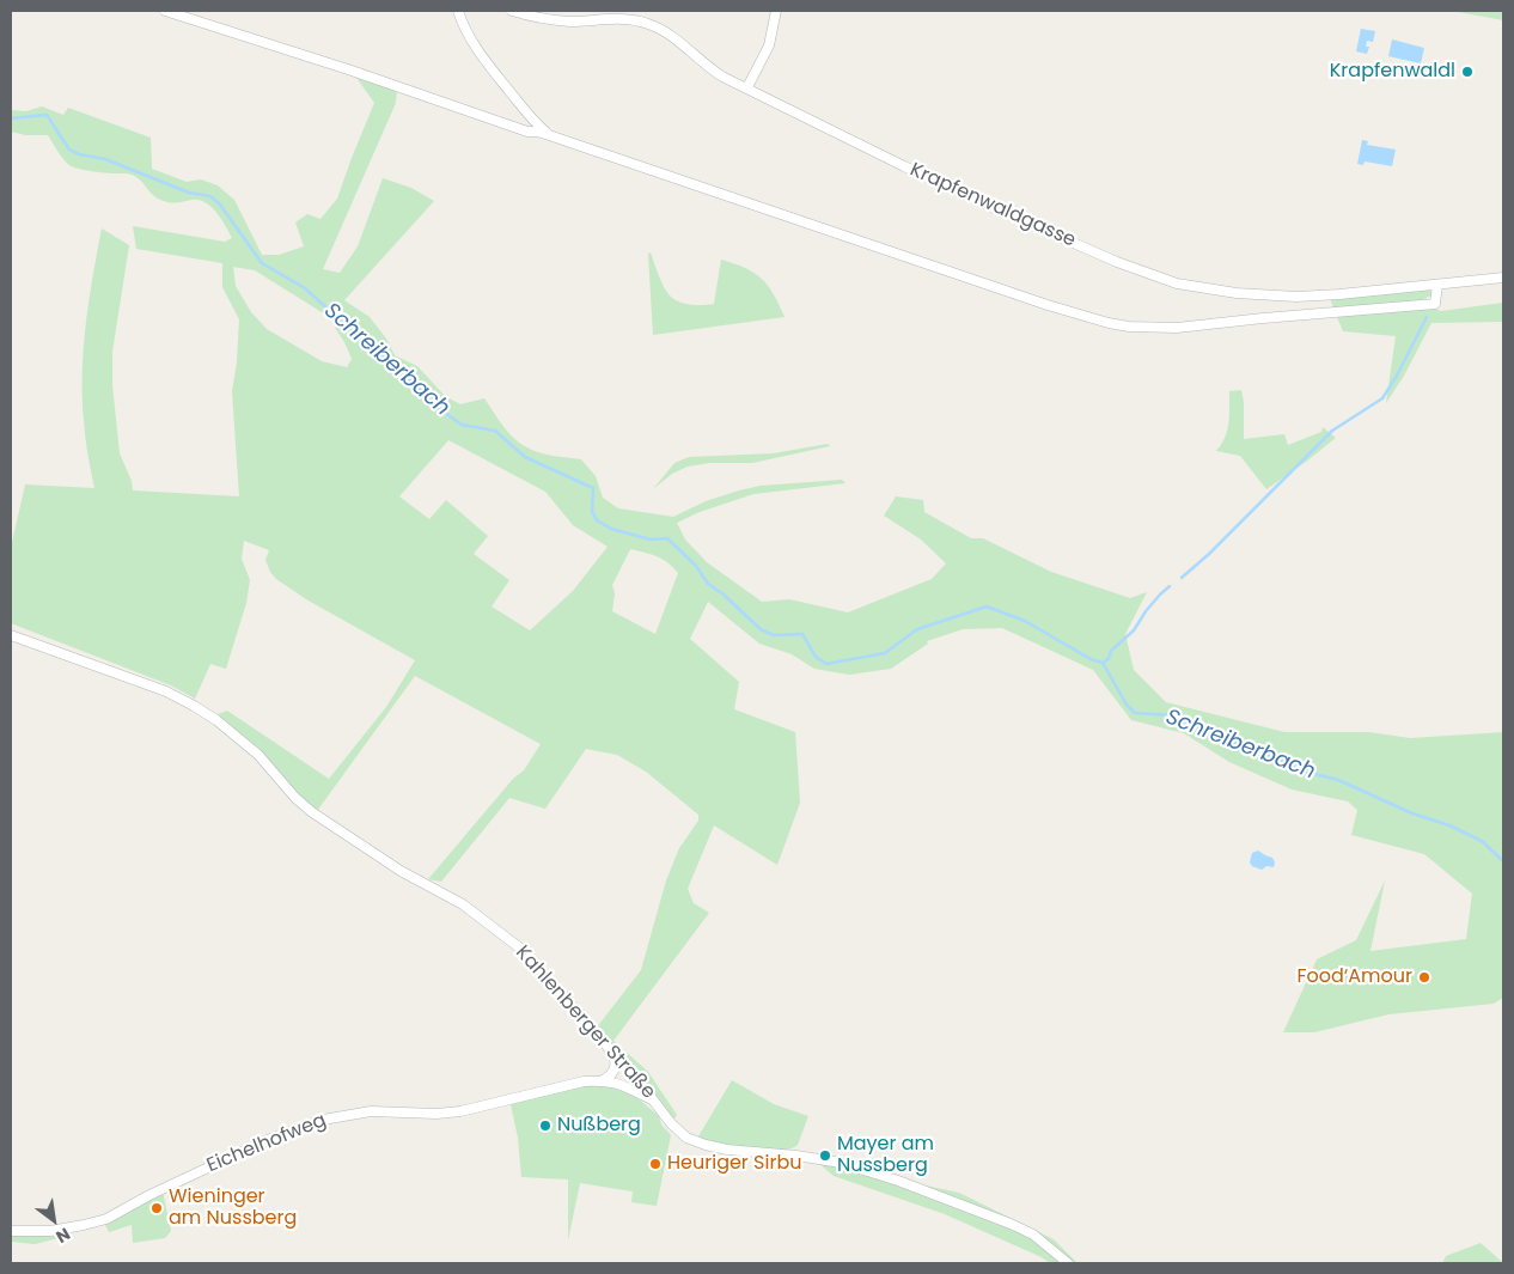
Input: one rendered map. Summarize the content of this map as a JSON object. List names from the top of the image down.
{
  "streets": {
    "street": ["Krapfenwaldgasse", "Kahlenberger Straße", "Eichelhofweg"]
  },
  "crossings": [
    ["Kahlenberger Straße", "Eichelhofweg"]
  ],
  "water": ["Schreiberbach"],
  "places": [
    "Krapfenwaldl",
    "Food‘Amour",
    "Nußberg",
    "Mayer am Nussberg",
    "Heuriger Sirbu",
    "Wieninger am Nussberg"
  ],
  "north": "bottom right"
}
